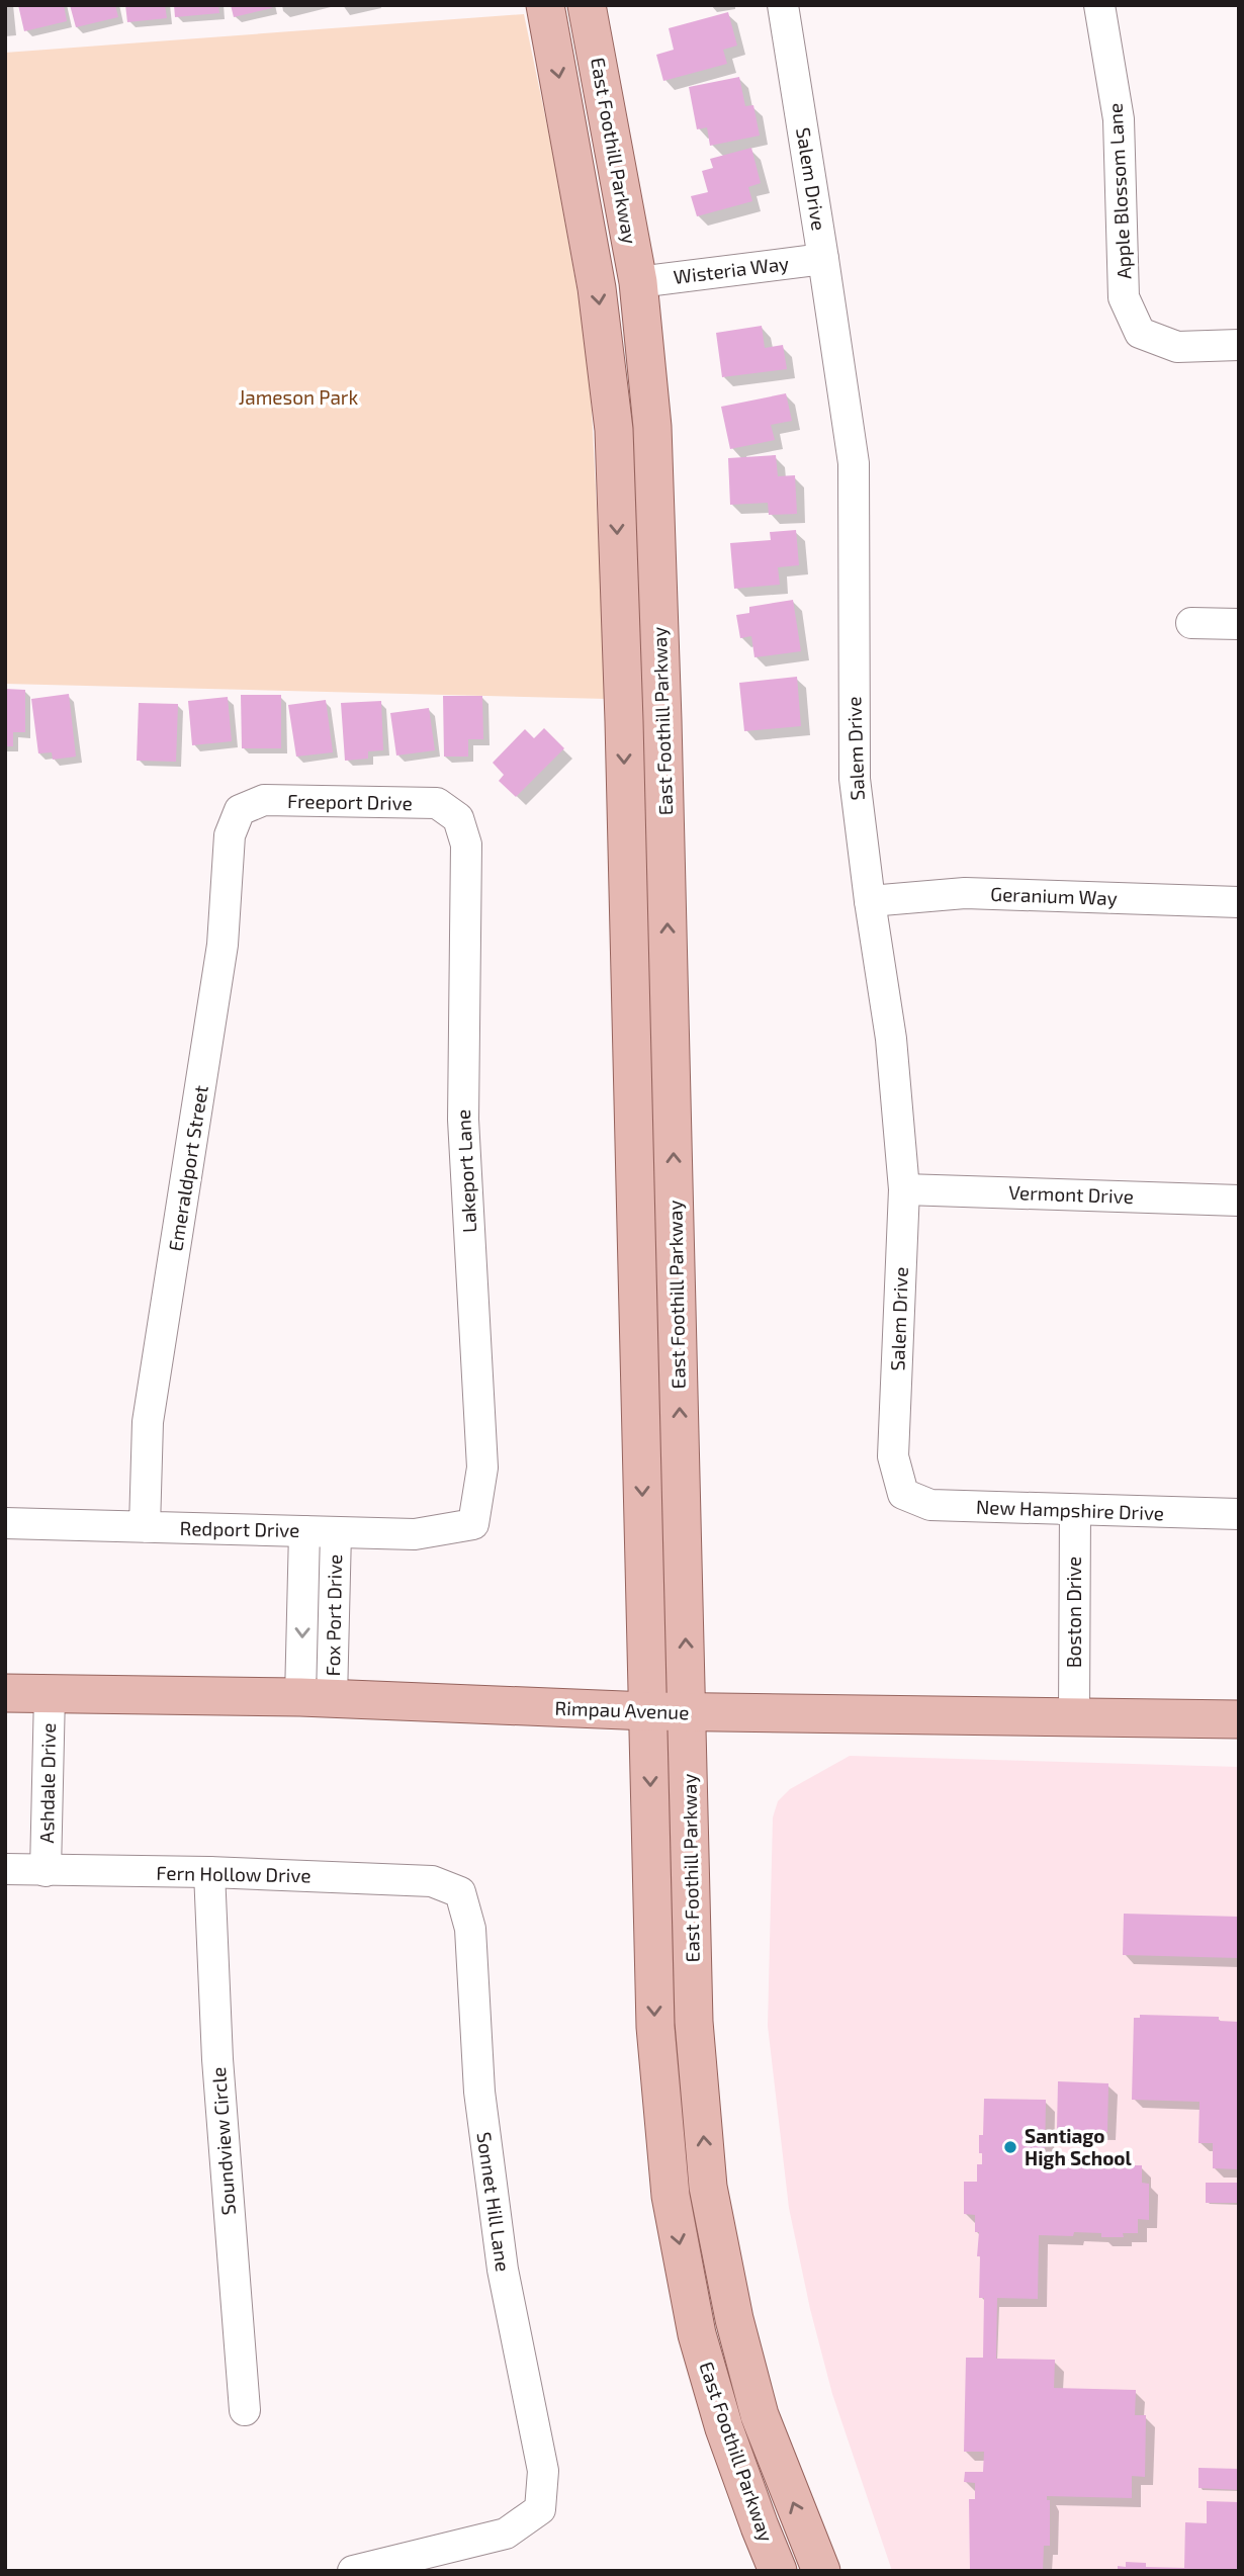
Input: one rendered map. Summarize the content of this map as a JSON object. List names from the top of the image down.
{
  "streets": {
    "main road": ["East Foothill Parkway", "Rimpau Avenue"],
    "street": [
      "Salem Drive",
      "Apple Blossom Lane",
      "Wisteria Way",
      "Freeport Drive",
      "Geranium Way",
      "Emeraldport Street",
      "Lakeport Lane",
      "Vermont Drive",
      "New Hampshire Drive",
      "Redport Drive",
      "Boston Drive",
      "Fox Port Drive",
      "Ashdale Drive",
      "Fern Hollow Drive",
      "Soundview Circle",
      "Sonnet Hill Lane"
    ]
  },
  "crossings": [
    ["East Foothill Parkway", "Wisteria Way"],
    ["East Foothill Parkway", "Rimpau Avenue"],
    ["Salem Drive", "Wisteria Way"],
    ["Salem Drive", "Geranium Way"],
    ["Salem Drive", "Vermont Drive"],
    ["Salem Drive", "New Hampshire Drive"],
    ["Freeport Drive", "Emeraldport Street"],
    ["Freeport Drive", "Lakeport Lane"],
    ["Emeraldport Street", "Redport Drive"],
    ["Lakeport Lane", "Redport Drive"],
    ["New Hampshire Drive", "Boston Drive"],
    ["Redport Drive", "Fox Port Drive"],
    ["Boston Drive", "Rimpau Avenue"],
    ["Fox Port Drive", "Rimpau Avenue"],
    ["Rimpau Avenue", "Ashdale Drive"],
    ["Ashdale Drive", "Fern Hollow Drive"],
    ["Fern Hollow Drive", "Soundview Circle"],
    ["Fern Hollow Drive", "Sonnet Hill Lane"]
  ],
  "parks": ["Jameson Park"],
  "places": ["Santiago High School"]
}
